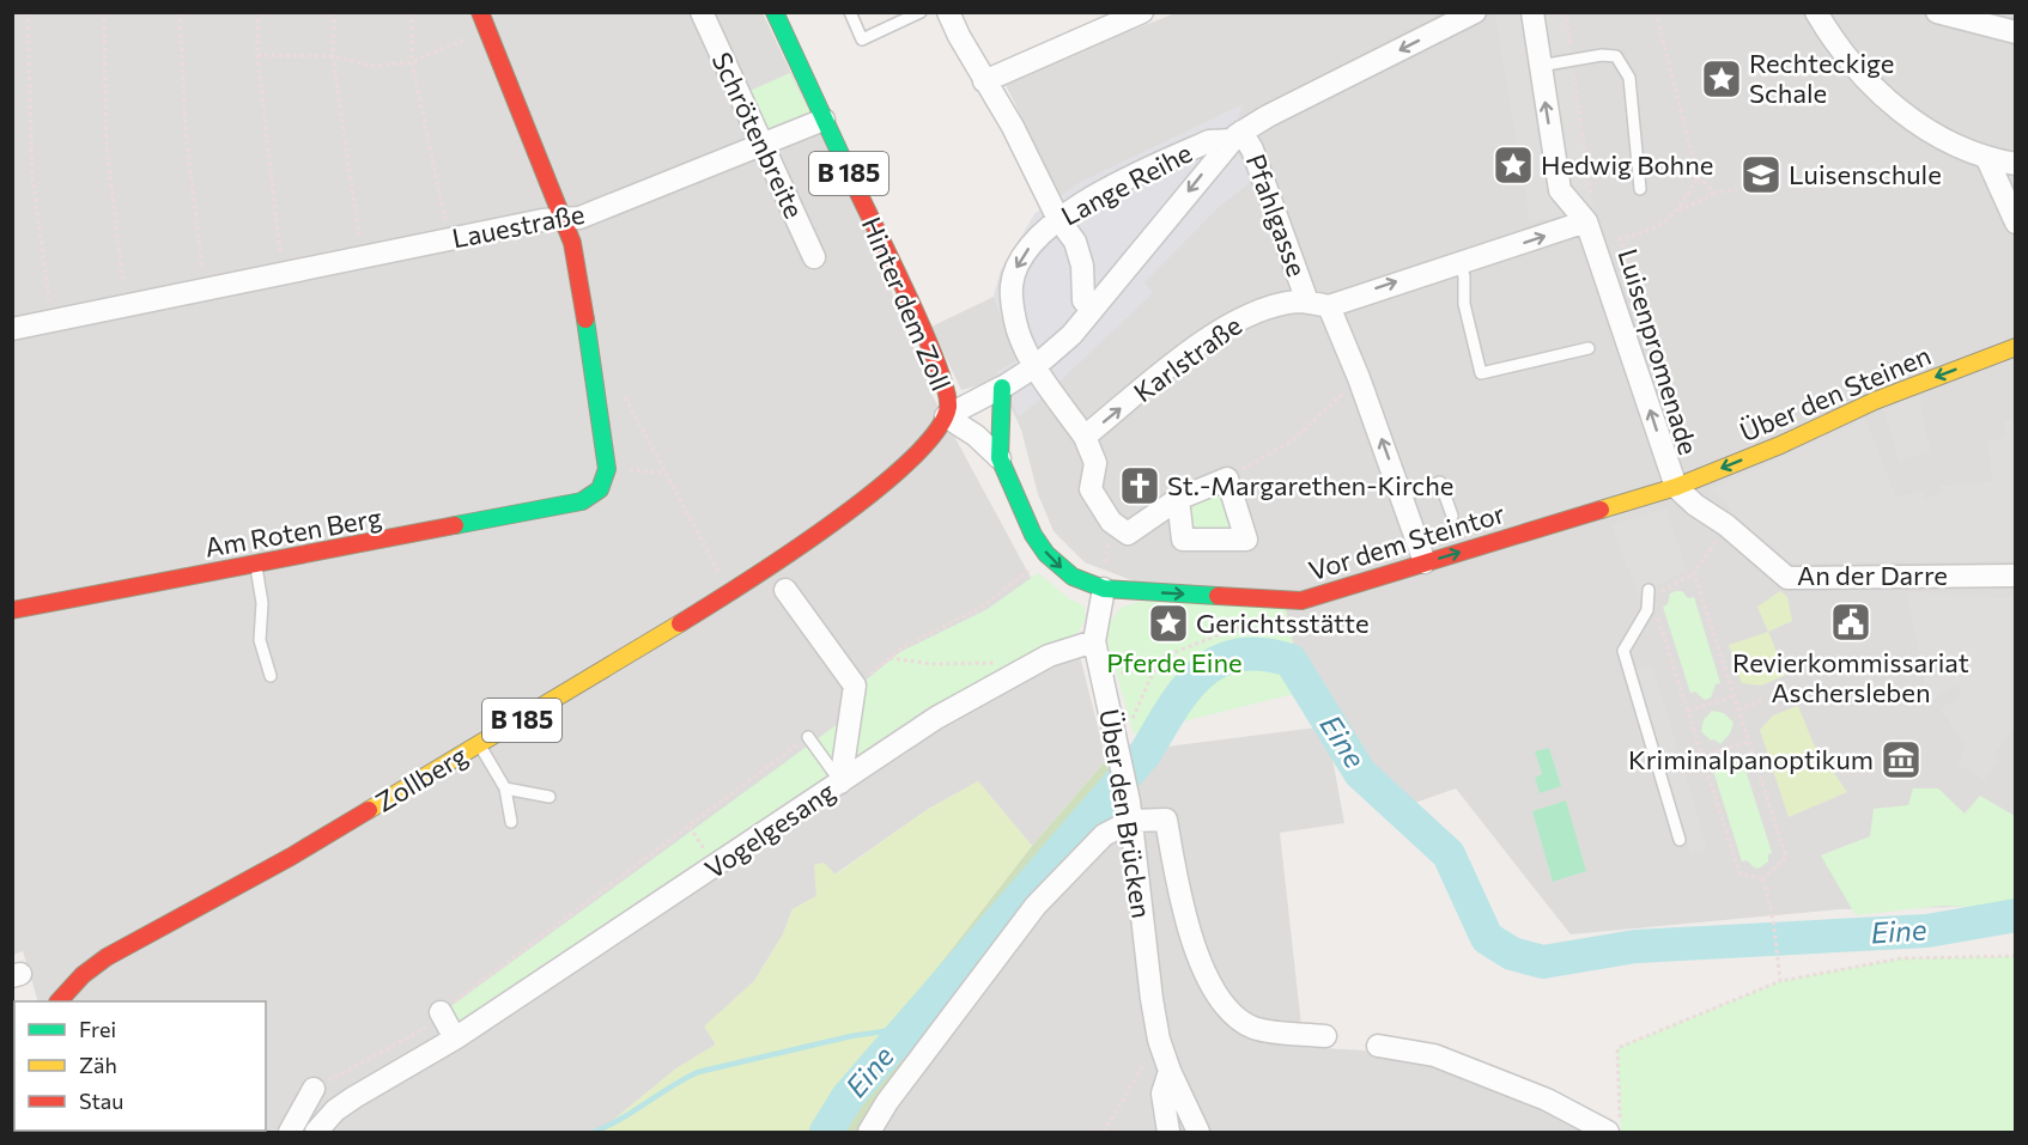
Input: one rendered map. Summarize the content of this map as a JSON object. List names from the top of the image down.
{
  "streets": {
    "street": [
      "Schrötenbreite",
      "B 185",
      "Lange Reihe",
      "Pfahlgasse",
      "Lauestraße",
      "Hinter dem Zoll",
      "Luisenpromenade",
      "Karlstraße",
      "Über den Steinen",
      "Am Roten Berg",
      "Vor dem Steintor",
      "An der Darre",
      "Zollberg",
      "Über den Brücken",
      "Vogelgesang"
    ]
  },
  "crossings": [
    ["Schrötenbreite", "Lauestraße"],
    ["Lange Reihe", "Pfahlgasse"],
    ["Lange Reihe", "Hinter dem Zoll"],
    ["Lange Reihe", "Zollberg"],
    ["Pfahlgasse", "Karlstraße"],
    ["Lauestraße", "Hinter dem Zoll"],
    ["Hinter dem Zoll", "Vor dem Steintor"],
    ["Hinter dem Zoll", "Zollberg"],
    ["Hinter dem Zoll", "Über den Brücken"],
    ["Luisenpromenade", "Über den Steinen"],
    ["Luisenpromenade", "Vor dem Steintor"],
    ["Luisenpromenade", "An der Darre"],
    ["Über den Steinen", "Vor dem Steintor"],
    ["Über den Steinen", "An der Darre"],
    ["Vor dem Steintor", "An der Darre"],
    ["Vor dem Steintor", "Über den Brücken"],
    ["Über den Brücken", "Vogelgesang"]
  ],
  "one_way": [
    "Luisenpromenade",
    "Karlstraße",
    "Über den Steinen",
    "Vor dem Steintor"
  ],
  "water": ["Eine"],
  "parks": ["Pferde Eine"],
  "places": {
    "place": ["Rechteckige Schale", "Hedwig Bohne", "Gerichtsstätte"],
    "school or university": ["Luisenschule"],
    "church": ["St.-Margarethen-Kirche"],
    "public building": ["Revierkommissariat Aschersleben"],
    "museum": ["Kriminalpanoptikum"]
  },
  "legend": ["Frei", "Zäh", "Stau"]
}
